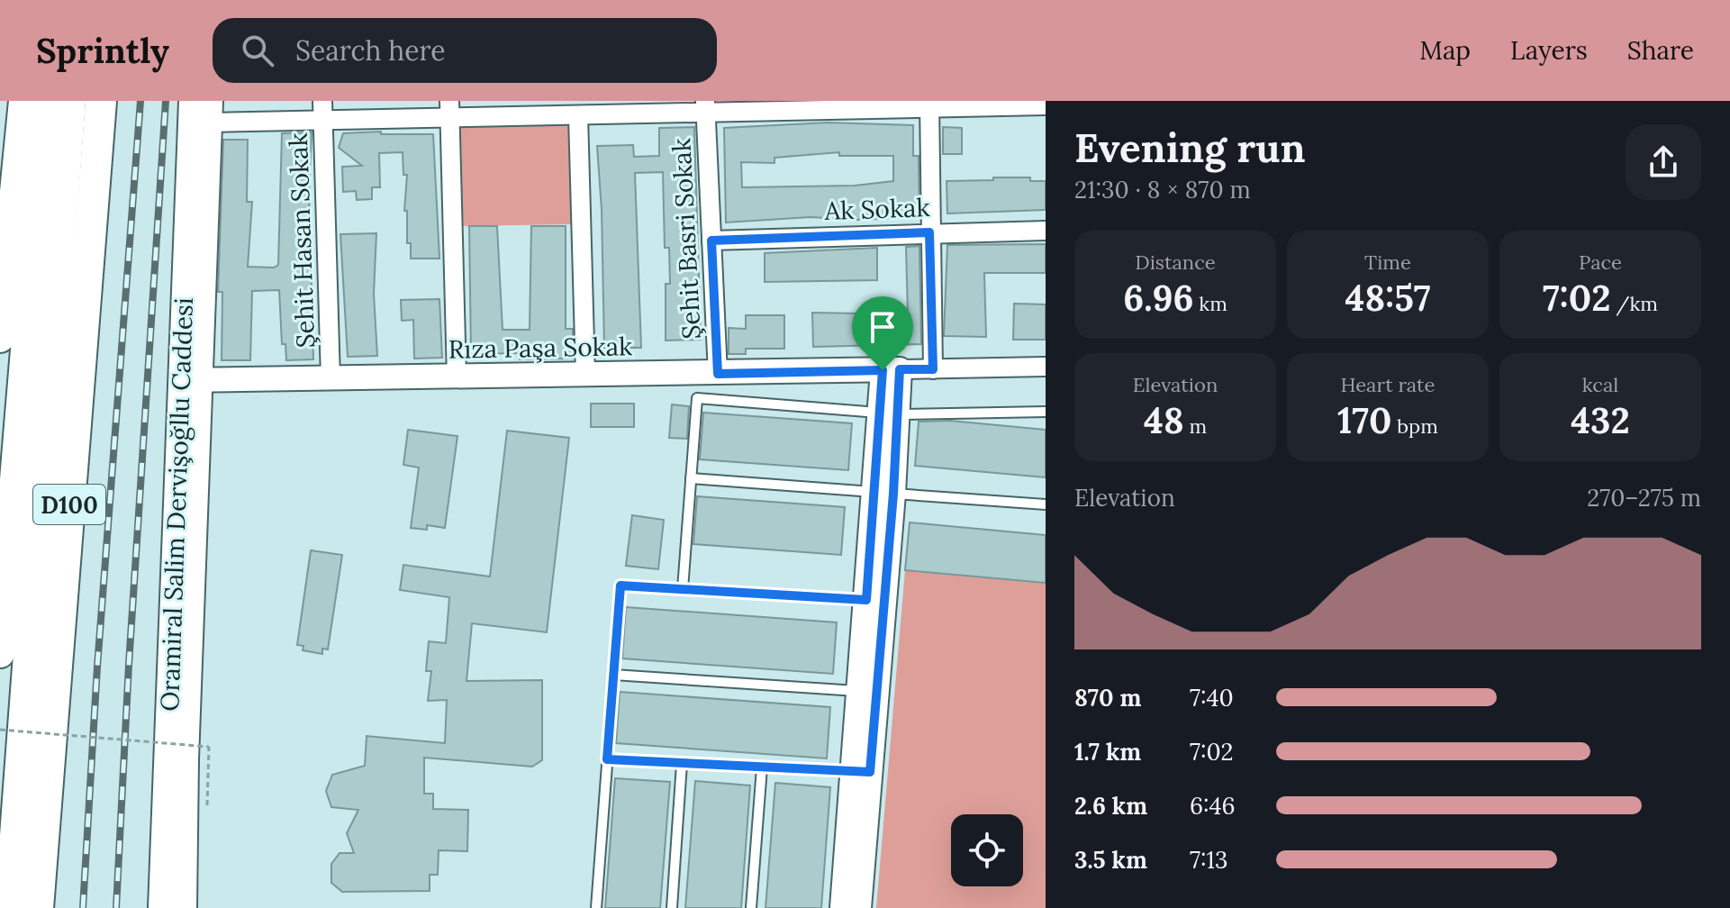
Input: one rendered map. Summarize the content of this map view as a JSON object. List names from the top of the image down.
{
  "streets": {
    "highway": ["D100"],
    "main road": ["Oramiral Salim Dervişoğllu Caddesi"],
    "street": [
      "Ak Sokak",
      "Şehit Basri Sokak",
      "Şehit Hasan Sokak",
      "Rıza Paşa Sokak"
    ]
  },
  "crossings": [
    ["Ak Sokak", "Şehit Basri Sokak"],
    ["Şehit Basri Sokak", "Rıza Paşa Sokak"],
    ["Şehit Hasan Sokak", "Rıza Paşa Sokak"],
    ["Rıza Paşa Sokak", "Oramiral Salim Dervişoğllu Caddesi"]
  ],
  "page": {
    "header": "Sprintly",
    "search": "Search here",
    "nav": ["Map", "Layers", "Share"],
    "heading": ["Evening run", "21:30 · 8 × 870 m"],
    "stats": [
      ["Distance", "6.96 km"],
      ["Time", "48:57"],
      ["Pace", "7:02 /km"],
      ["Elevation", "48 m"],
      ["Heart rate", "170 bpm"],
      ["kcal", "432"]
    ],
    "chart": ["Elevation", "270–275 m"],
    "list": [
      {
        "name": "870 m",
        "note": "7:40"
      },
      {
        "name": "1.7 km",
        "note": "7:02"
      },
      {
        "name": "2.6 km",
        "note": "6:46"
      },
      {
        "name": "3.5 km",
        "note": "7:13"
      }
    ]
  }
}
